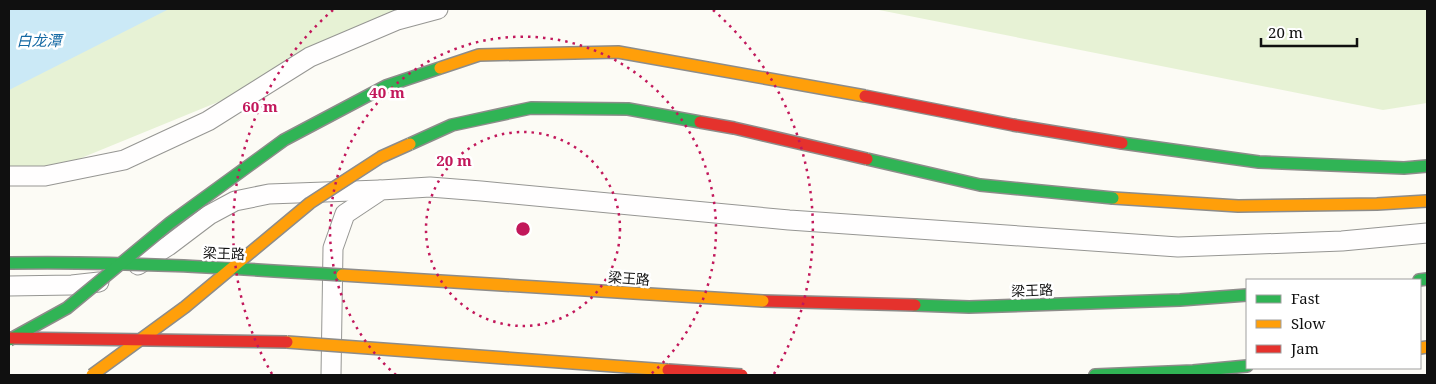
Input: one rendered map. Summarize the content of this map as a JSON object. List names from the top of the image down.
{
  "streets": {
    "main road": ["梁王路"]
  },
  "water": ["白龙潭"],
  "legend": ["Fast", "Slow", "Jam"],
  "scale_bar": "20 m",
  "rings": ["40 m", "60 m", "20 m"]
}
